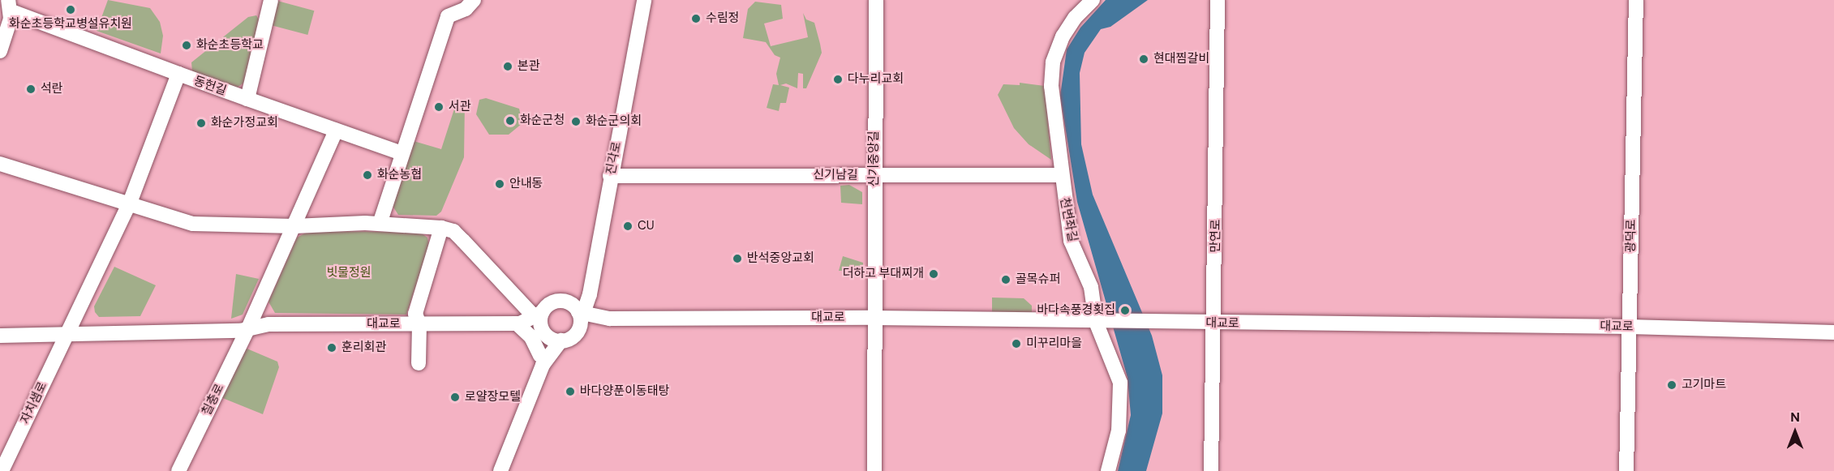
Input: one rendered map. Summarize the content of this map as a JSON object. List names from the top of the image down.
{
  "streets": {
    "street": [
      "동헌길",
      "진각로",
      "신기중앙길",
      "신기남길",
      "천변좌길",
      "만연로",
      "광덕로",
      "대교로",
      "칠충로",
      "자치샘로"
    ]
  },
  "crossings": [
    ["동헌길", "대교로"],
    ["동헌길", "자치샘로"],
    ["진각로", "신기남길"],
    ["신기중앙길", "신기남길"],
    ["신기중앙길", "대교로"],
    ["신기남길", "천변좌길"],
    ["천변좌길", "대교로"],
    ["만연로", "대교로"],
    ["광덕로", "대교로"],
    ["대교로", "칠충로"],
    ["대교로", "자치샘로"]
  ],
  "parks": ["빗물정원"],
  "places": [
    "화순초등학교병설유치원",
    "수림정",
    "화순초등학교",
    "현대찜갈비",
    "본관",
    "다누리교회",
    "석란",
    "서관",
    "화순군청",
    "화순군의회",
    "화순가정교회",
    "화순농협",
    "안내동",
    "CU",
    "반석중앙교회",
    "더하고 부대찌개",
    "골목슈퍼",
    "바다속풍경횟집",
    "미꾸리마을",
    "훈리회관",
    "고기마트",
    "바다양푼이동태탕",
    "로얄장모텔"
  ],
  "north": "top"
}
